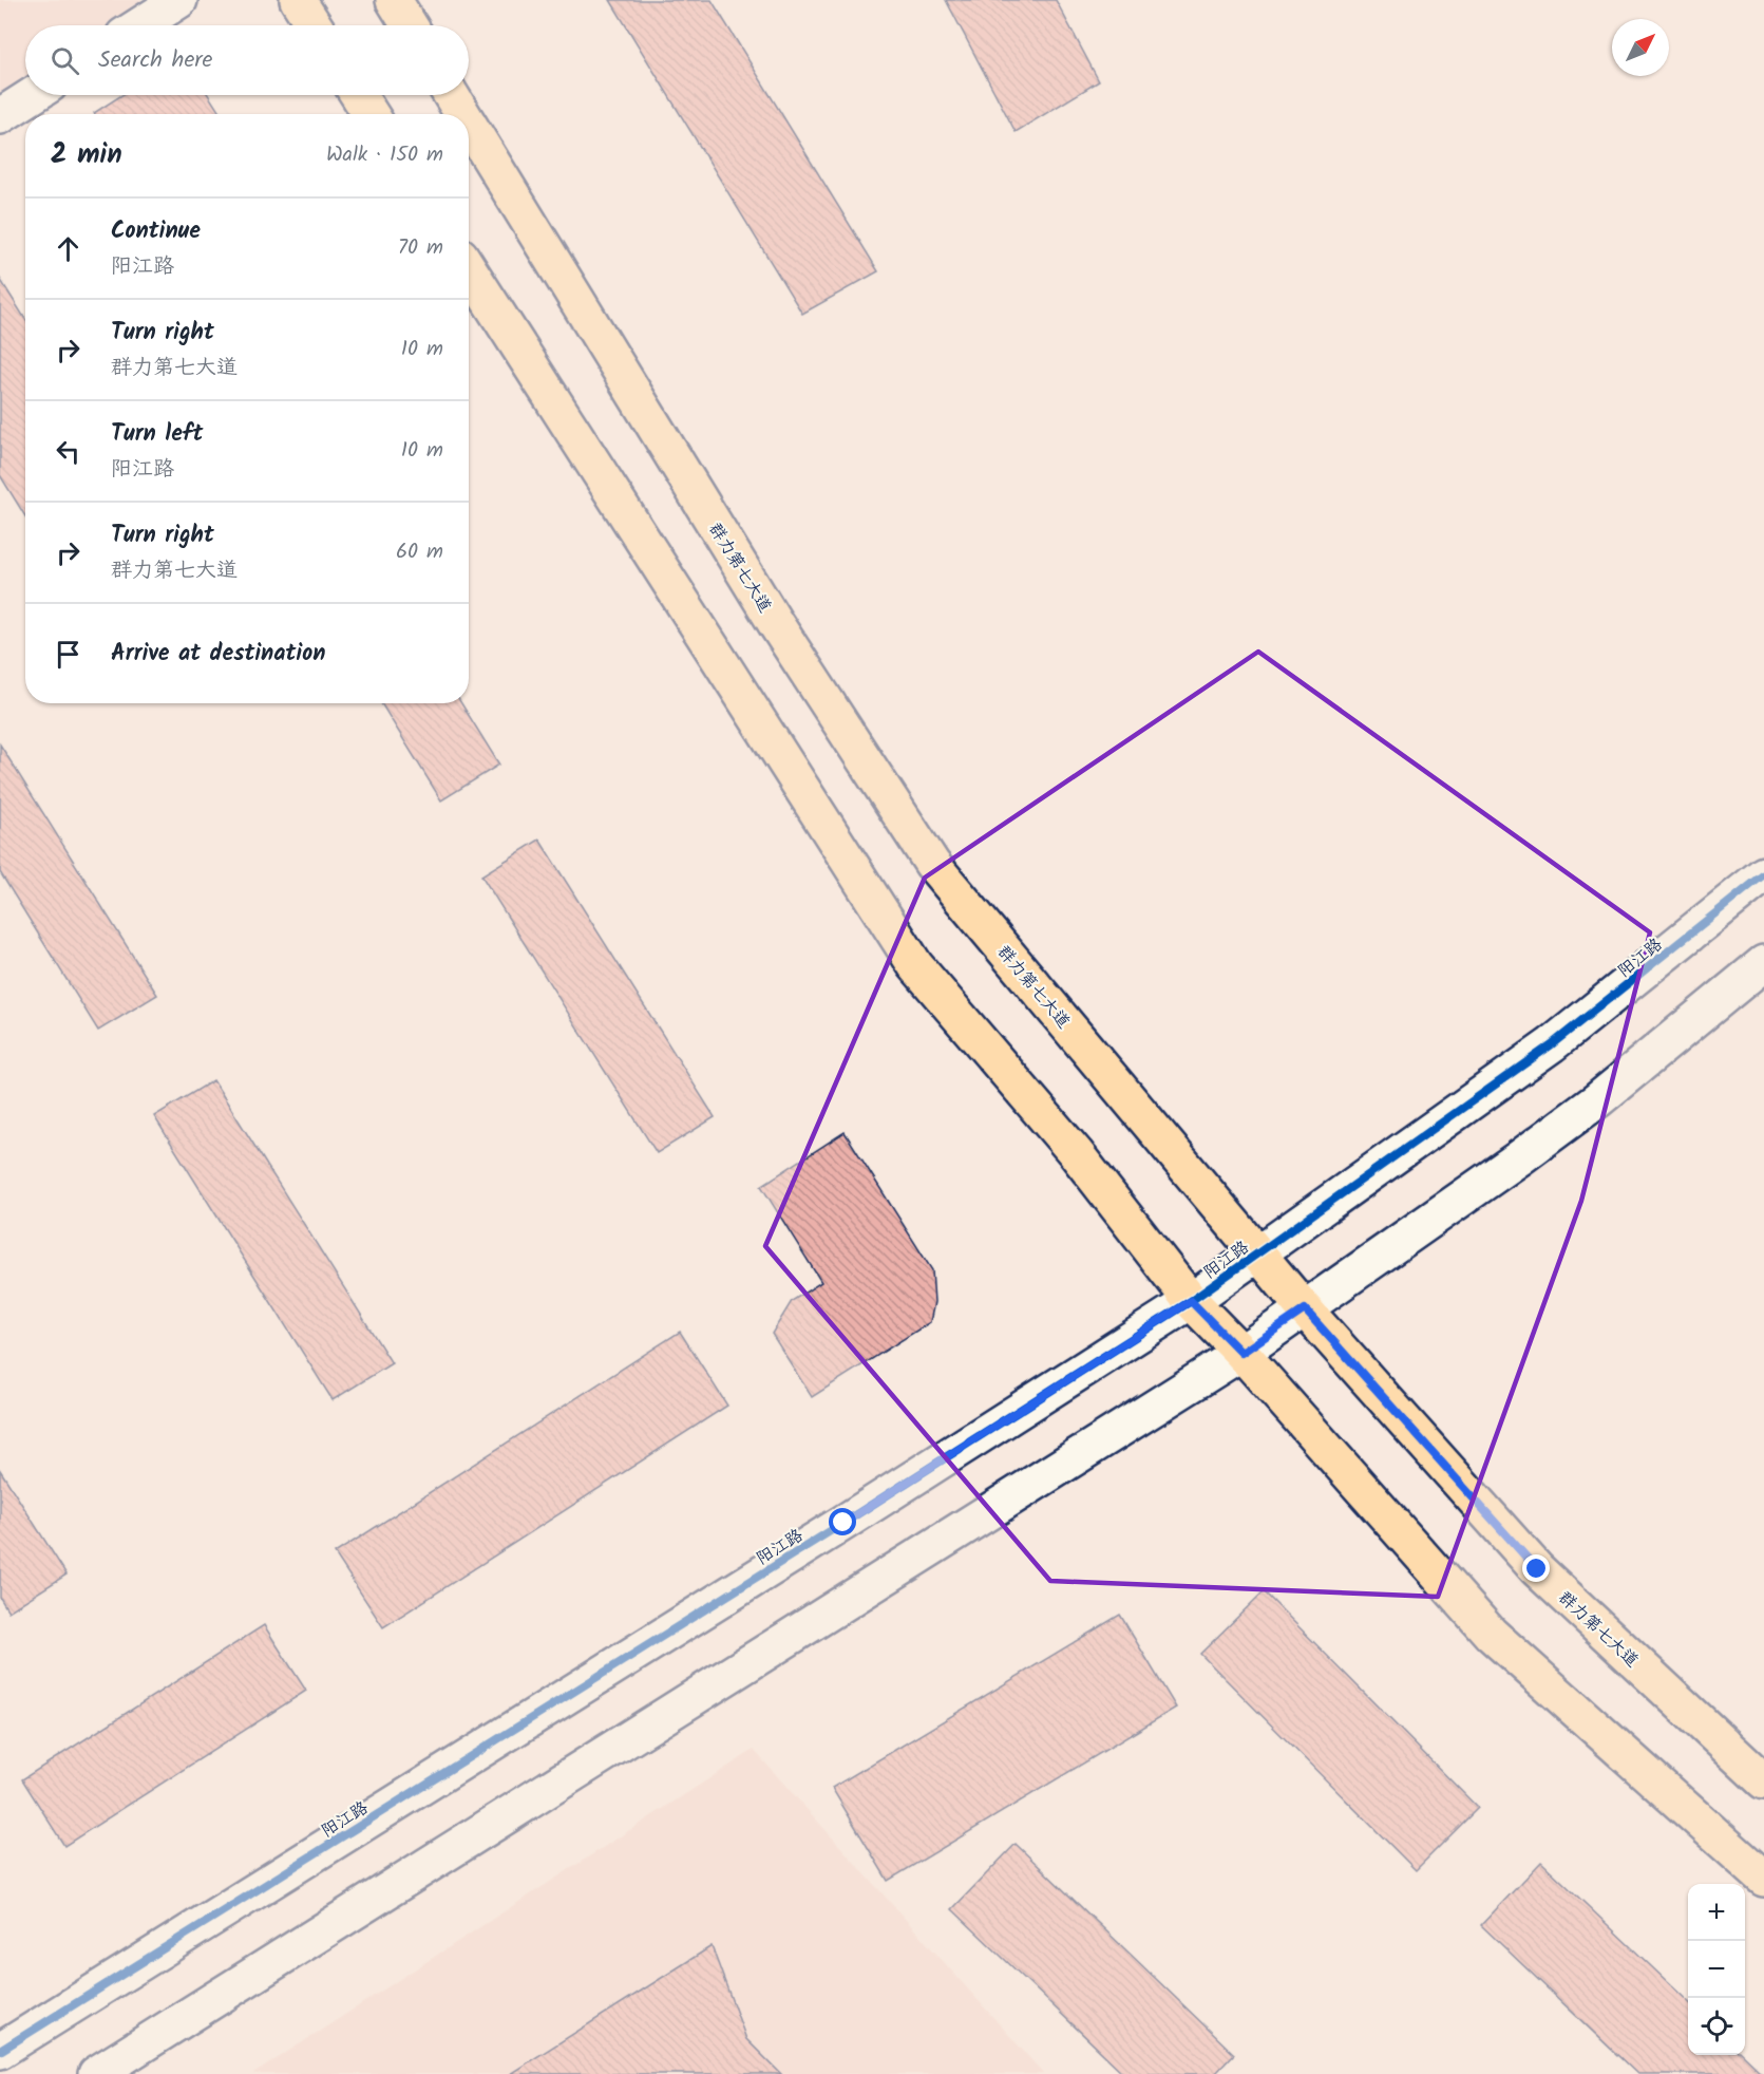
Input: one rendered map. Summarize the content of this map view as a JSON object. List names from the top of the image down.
{
  "streets": {
    "main road": ["群力第七大道"],
    "street": ["阳江路"]
  },
  "crossings": [
    ["群力第七大道", "阳江路"]
  ],
  "north": "top right",
  "page": {
    "search": "Search here",
    "heading": ["2 min", "Walk · 150 m"],
    "list": [
      ["Continue", "阳江路", "70 m"],
      ["Turn right", "群力第七大道", "10 m"],
      ["Turn left", "阳江路", "10 m"],
      ["Turn right", "群力第七大道", "60 m"],
      "Arrive at destination"
    ],
    "map_buttons": ["+", "−"]
  }
}
